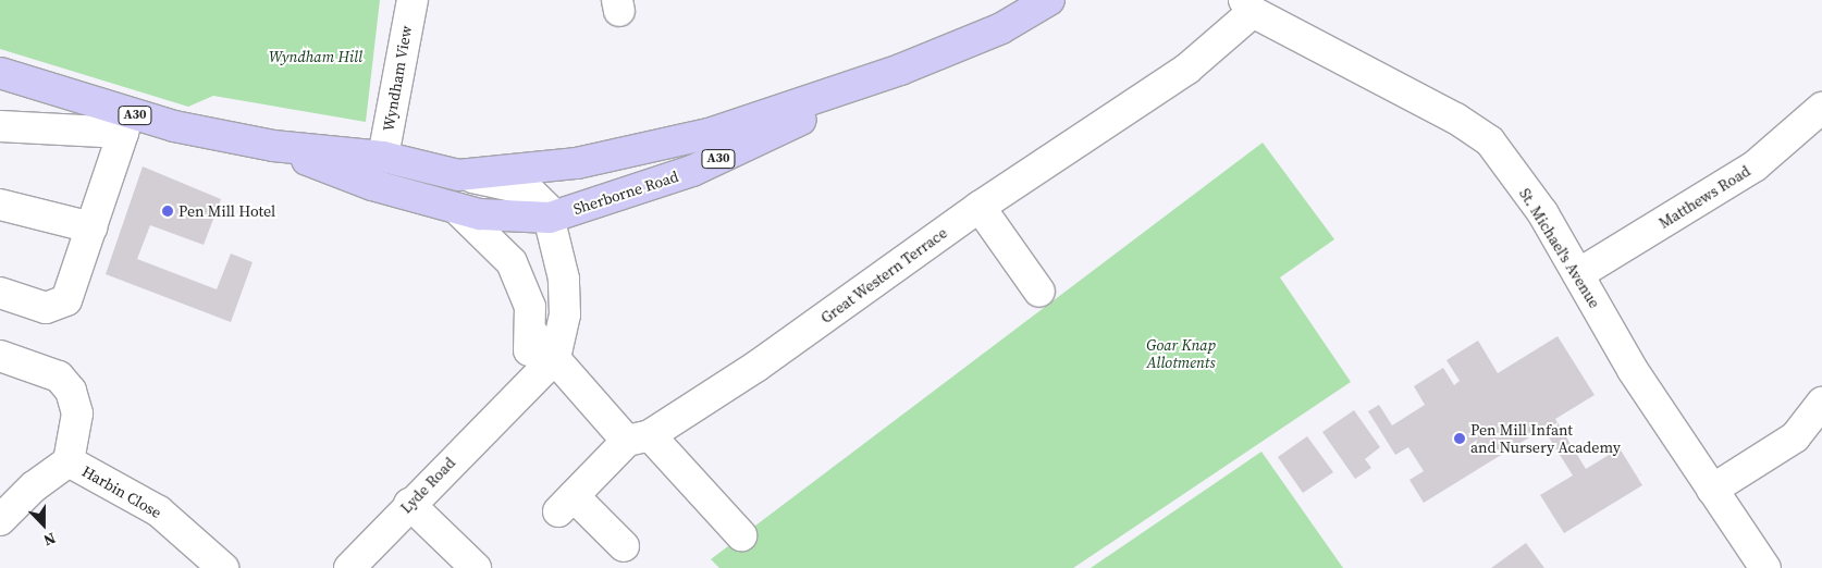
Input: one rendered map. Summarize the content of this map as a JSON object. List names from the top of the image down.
{
  "streets": {
    "main road": ["A30", "Sherborne Road"],
    "street": [
      "Wyndham View",
      "Matthews Road",
      "St. Michael's Avenue",
      "Great Western Terrace",
      "Lyde Road",
      "Harbin Close"
    ]
  },
  "crossings": [
    ["Wyndham View", "A30"],
    ["A30", "Sherborne Road"],
    ["A30", "Lyde Road"],
    ["Sherborne Road", "Lyde Road"],
    ["Matthews Road", "St. Michael's Avenue"],
    ["St. Michael's Avenue", "Great Western Terrace"]
  ],
  "parks": ["Wyndham Hill", "Goar Knap Allotments"],
  "places": ["Pen Mill Hotel", "Pen Mill Infant and Nursery Academy"],
  "north": "bottom"
}
